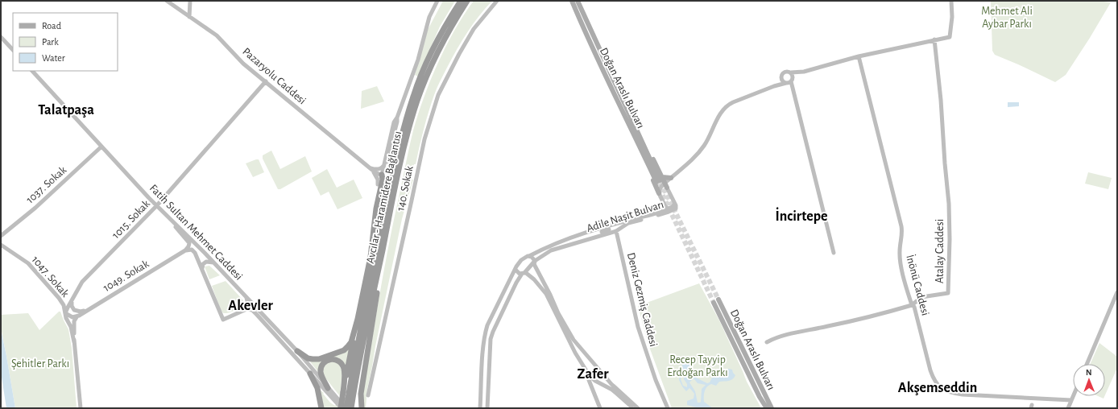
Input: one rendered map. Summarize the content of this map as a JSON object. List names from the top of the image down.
{
  "streets": {
    "highway": ["Avcılar - Haramidere Bağlantısı"],
    "main road": ["Doğan Araslı Bulvarı"],
    "street": [
      "Pazaryolu Caddesi",
      "1037. Sokak",
      "140. Sokak",
      "Adile Naşit Bulvarı",
      "1015. Sokak",
      "Fatih Sultan Mehmet Caddesi",
      "Atalay Caddesi",
      "1049. Sokak",
      "1047. Sokak",
      "İnönü Caddesi",
      "Deniz Gezmiş Caddesi"
    ]
  },
  "crossings": [
    ["Pazaryolu Caddesi", "1015. Sokak"],
    ["1037. Sokak", "Fatih Sultan Mehmet Caddesi"],
    ["Avcılar - Haramidere Bağlantısı", "Fatih Sultan Mehmet Caddesi"],
    ["Adile Naşit Bulvarı", "Deniz Gezmiş Caddesi"],
    ["1015. Sokak", "Fatih Sultan Mehmet Caddesi"],
    ["1015. Sokak", "1047. Sokak"],
    ["Atalay Caddesi", "İnönü Caddesi"]
  ],
  "districts": [
    "Talatpaşa",
    "İncirtepe",
    "Akevler",
    "Zafer",
    "Akşemseddin"
  ],
  "parks": ["Mehmet Ali Aybar Parkı", "Recep Tayyip Erdoğan Parkı", "Şehitler Parkı"],
  "legend": ["Road", "Park", "Water"],
  "north": "top"
}
